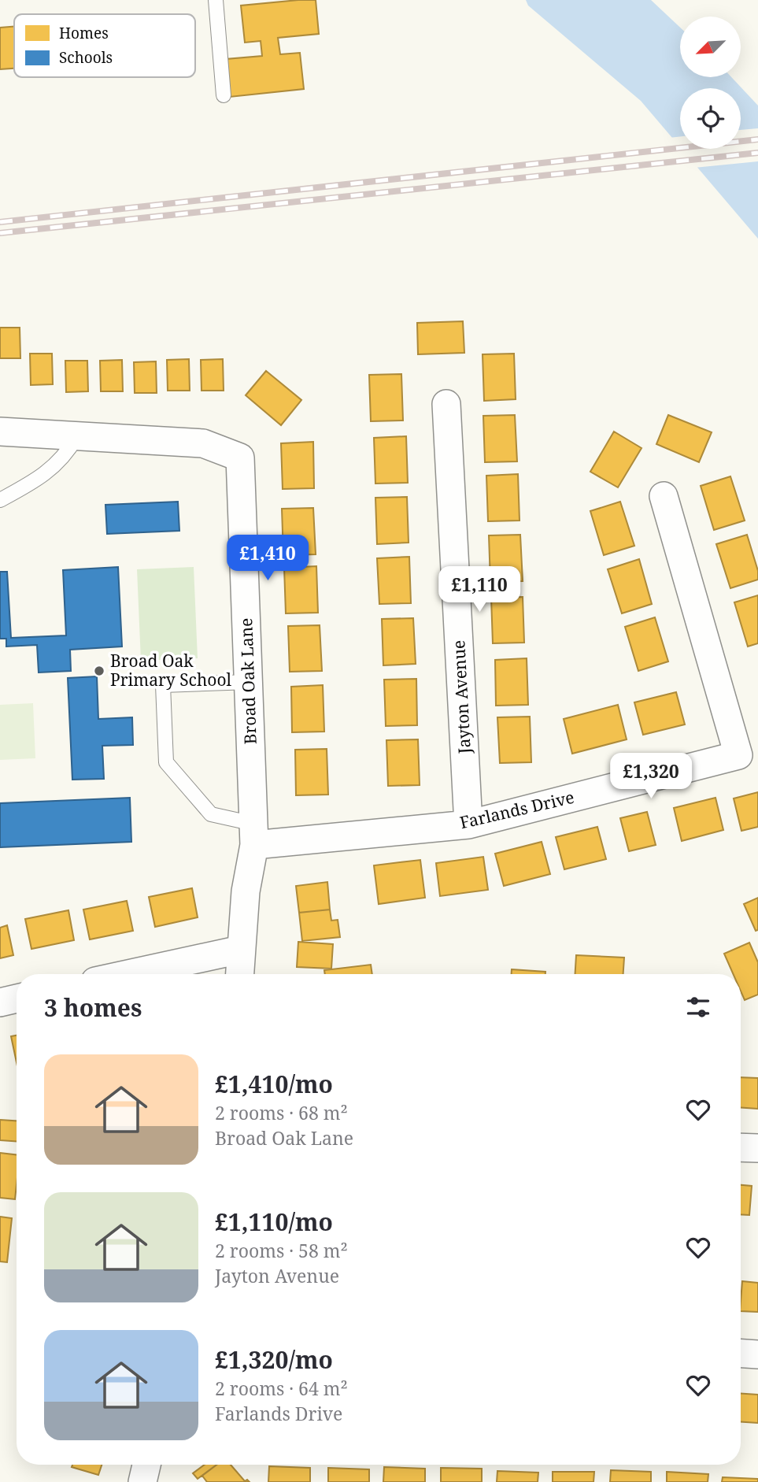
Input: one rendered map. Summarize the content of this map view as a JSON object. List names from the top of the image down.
{
  "streets": {
    "street": ["Broad Oak Lane", "Jayton Avenue", "Farlands Drive"]
  },
  "crossings": [
    ["Broad Oak Lane", "Farlands Drive"],
    ["Jayton Avenue", "Farlands Drive"]
  ],
  "places": ["Broad Oak Primary School"],
  "legend": ["Homes", "Schools"],
  "north": "bottom left",
  "page": {
    "price": ["£1,410", "£1,110", "£1,320"],
    "heading": "3 homes",
    "list": [
      {
        "name": "£1,410/mo",
        "note": "2 rooms · 68 m² · Broad Oak Lane"
      },
      {
        "name": "£1,110/mo",
        "note": "2 rooms · 58 m² · Jayton Avenue"
      },
      {
        "name": "£1,320/mo",
        "note": "2 rooms · 64 m² · Farlands Drive"
      }
    ]
  }
}
